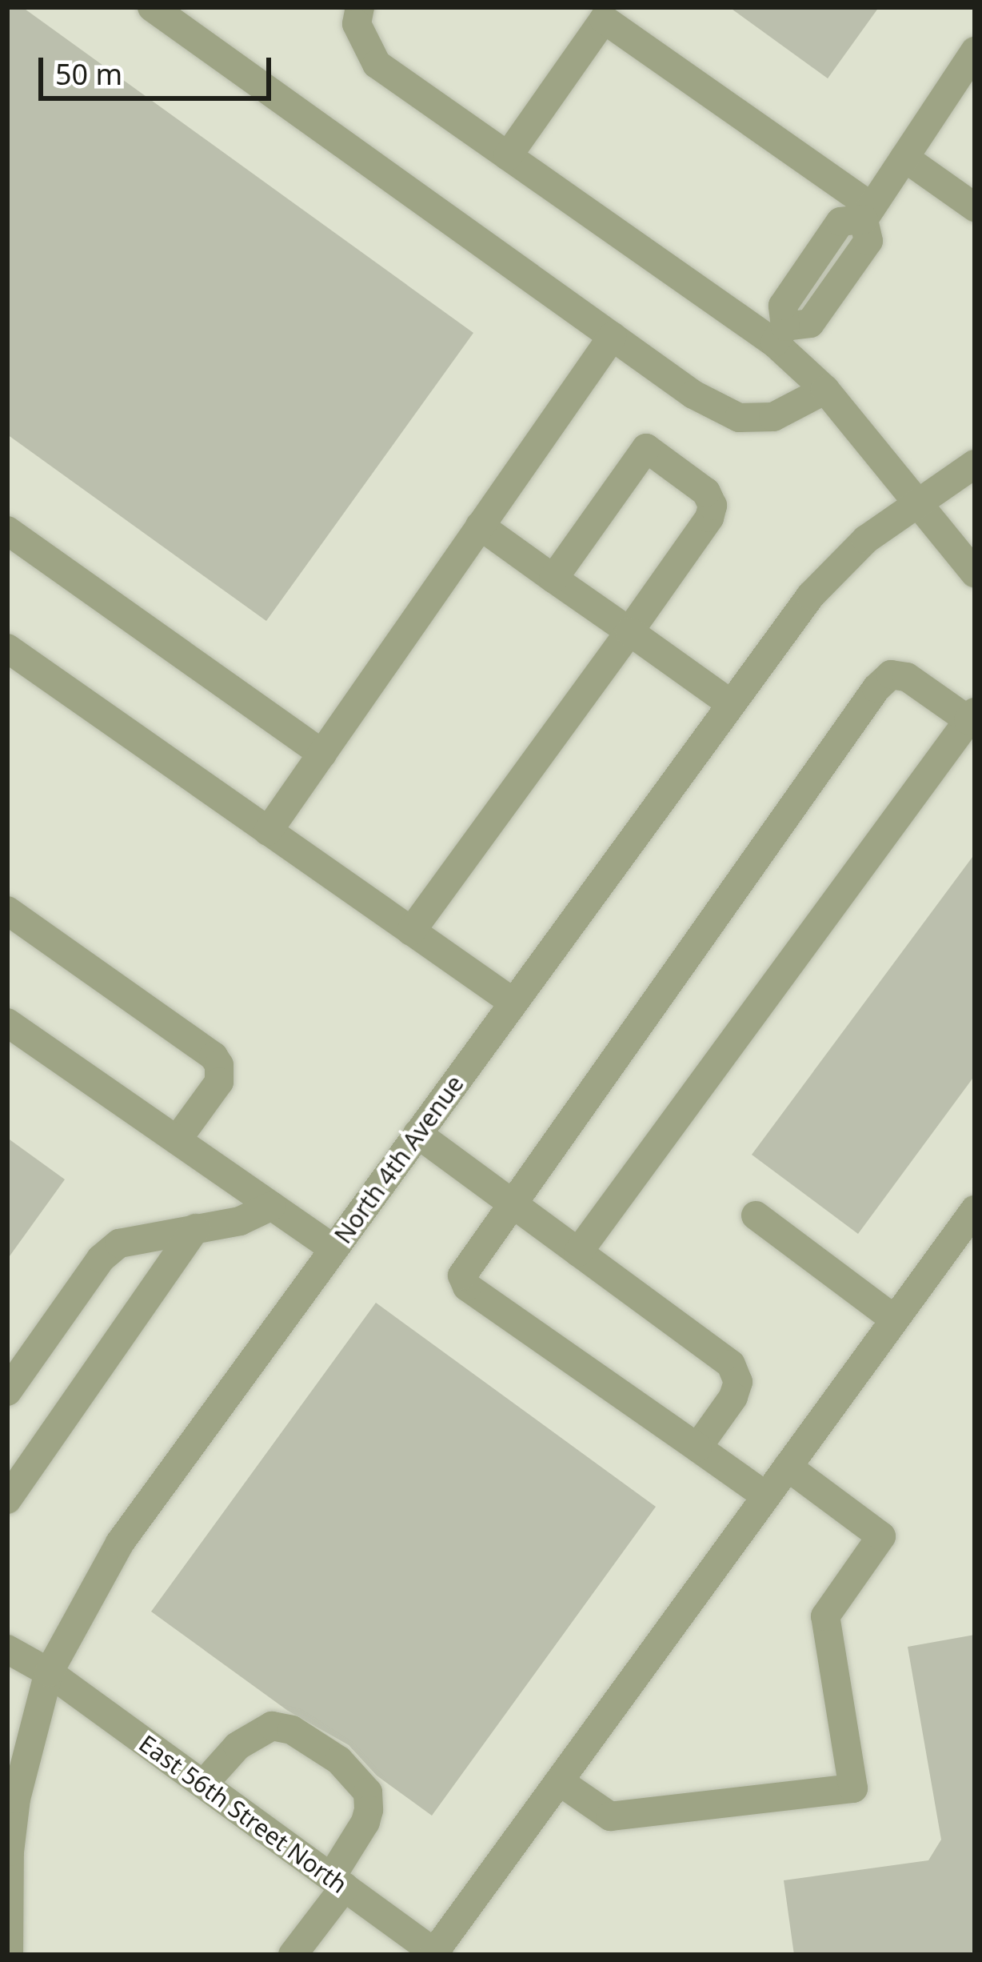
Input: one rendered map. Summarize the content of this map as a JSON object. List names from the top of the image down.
{
  "streets": {
    "street": ["North 4th Avenue", "East 56th Street North"]
  },
  "crossings": [
    ["North 4th Avenue", "East 56th Street North"]
  ],
  "scale_bar": "50 m"
}
